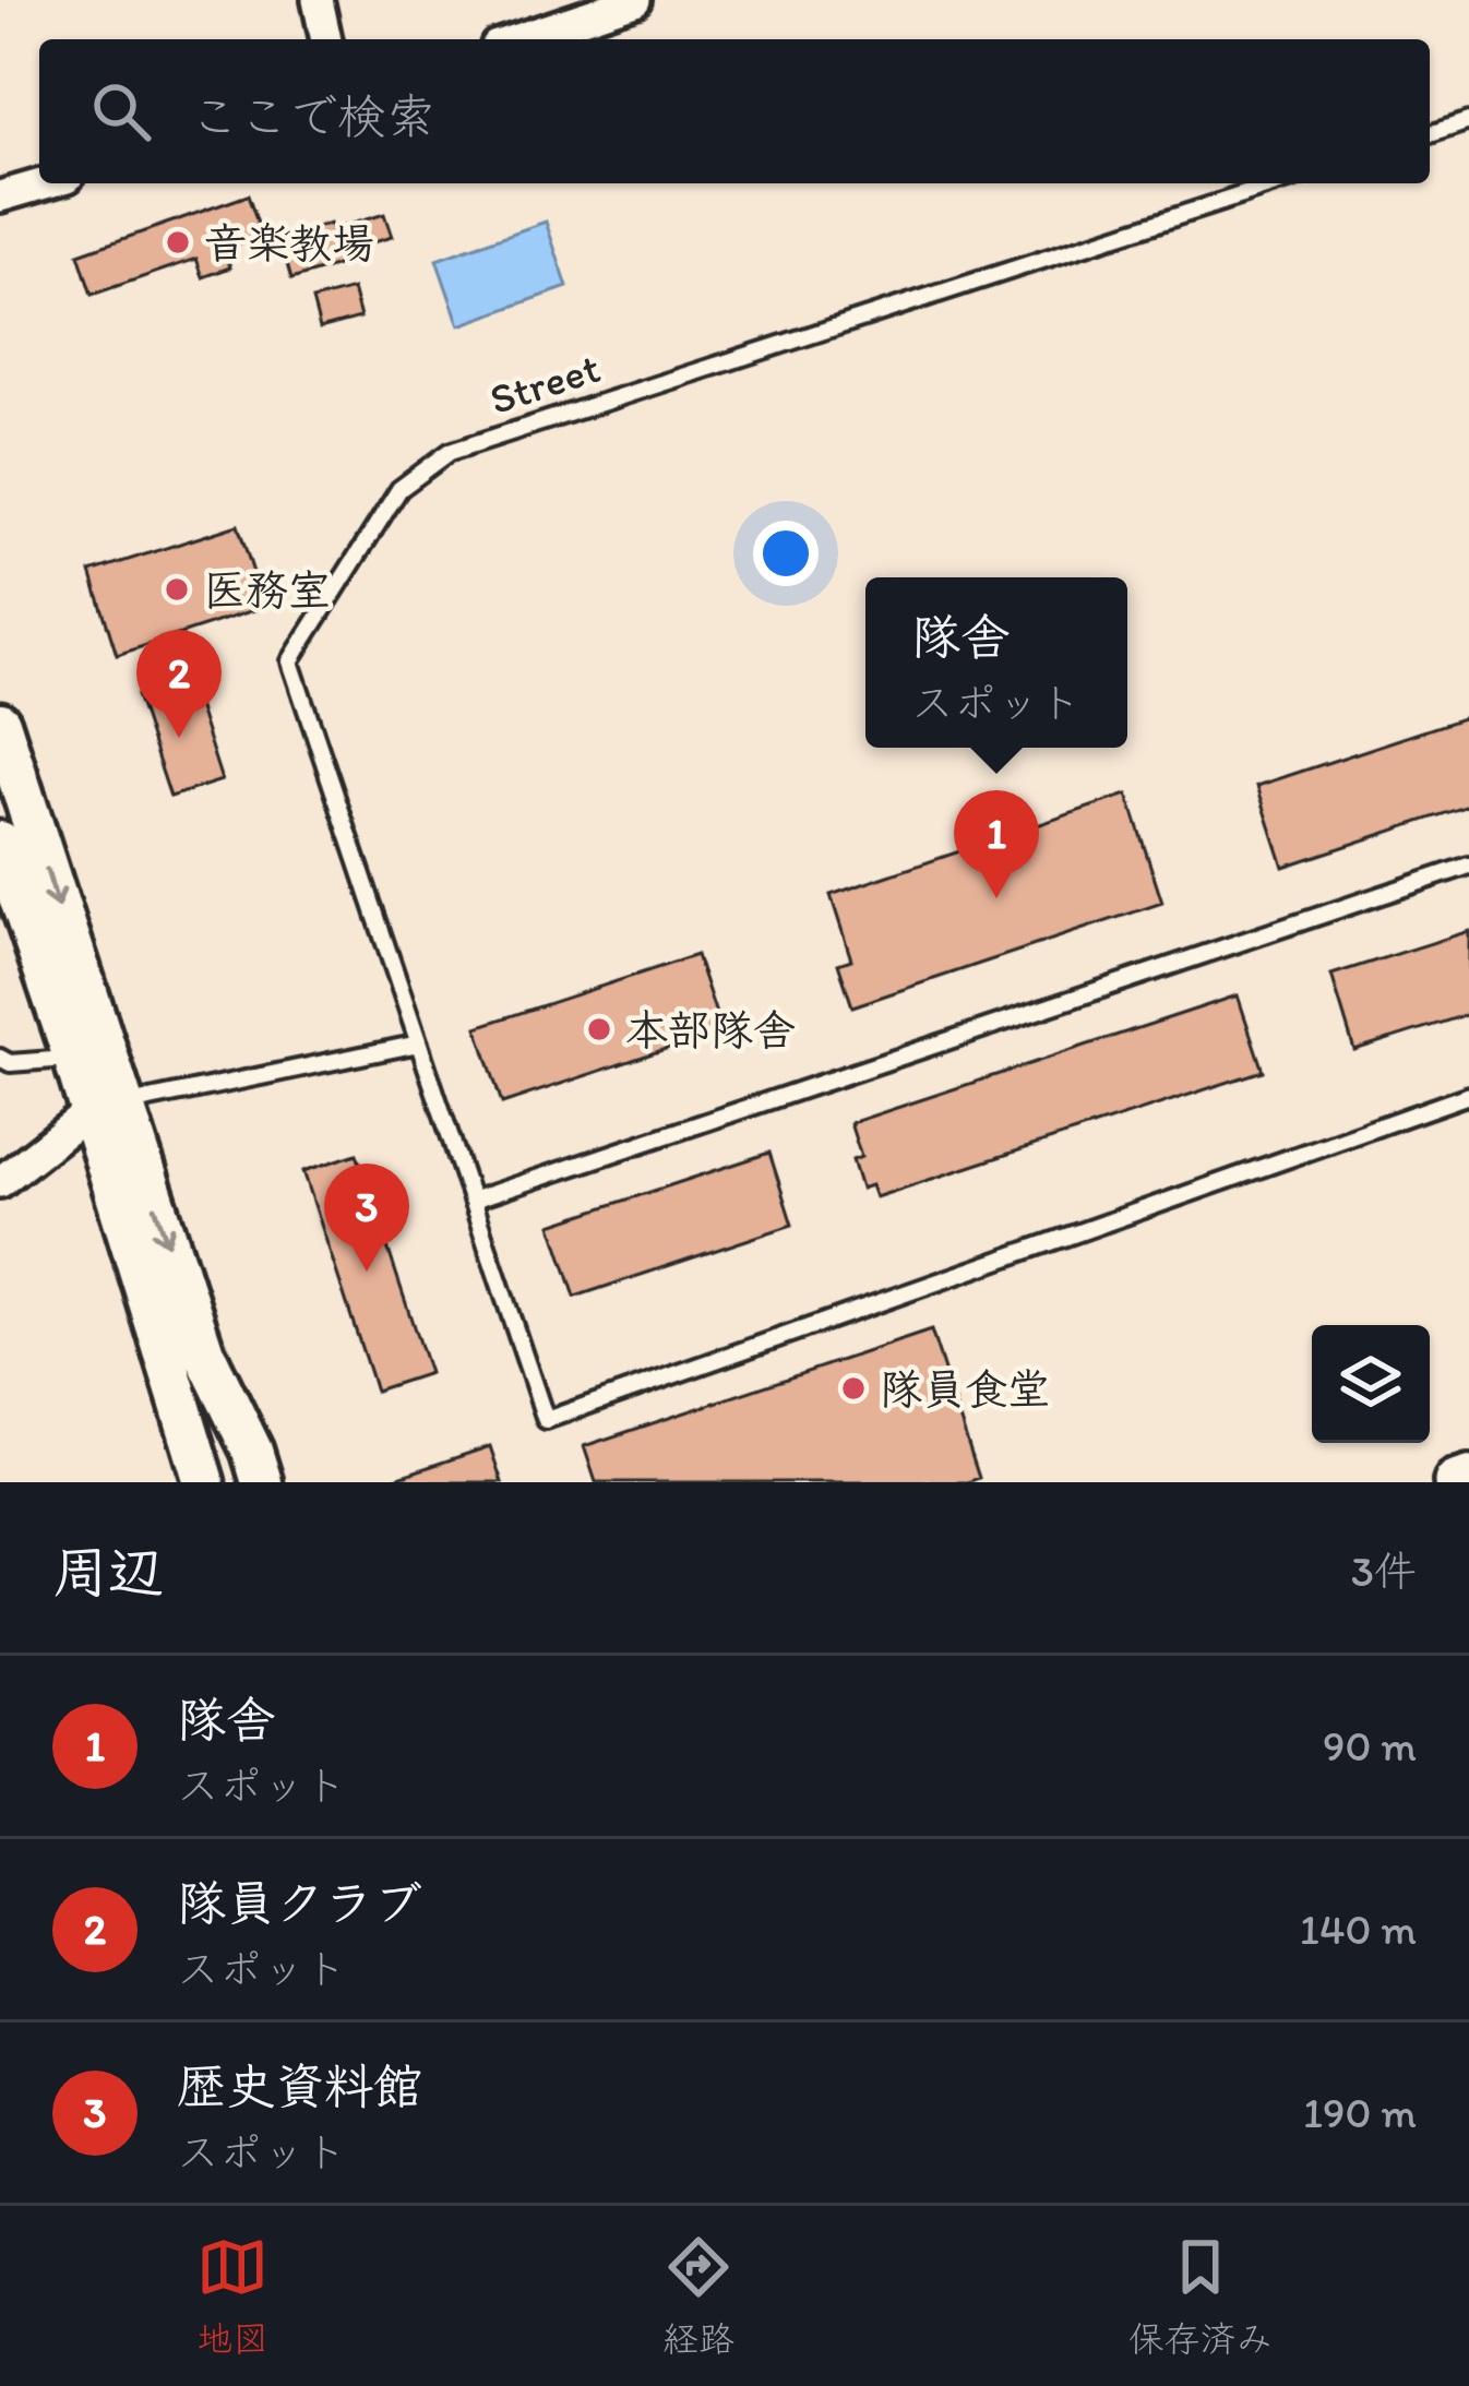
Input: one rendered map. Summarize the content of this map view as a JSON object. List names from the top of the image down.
{
  "streets": {
    "lane": ["Street"]
  },
  "places": [
    "音楽教場",
    "医務室",
    "本部隊舎",
    "隊員食堂"
  ],
  "page": {
    "search": "ここで検索",
    "popup": ["隊舎", "スポット"],
    "pins": ["2", "1", "3"],
    "heading": ["周辺", "3件"],
    "list": [
      {
        "mark": "1",
        "name": "隊舎",
        "note": "スポット",
        "value": "90 m"
      },
      {
        "mark": "2",
        "name": "隊員クラブ",
        "note": "スポット",
        "value": "140 m"
      },
      {
        "mark": "3",
        "name": "歴史資料館",
        "note": "スポット",
        "value": "190 m"
      }
    ],
    "nav": ["地図", "経路", "保存済み"]
  }
}
